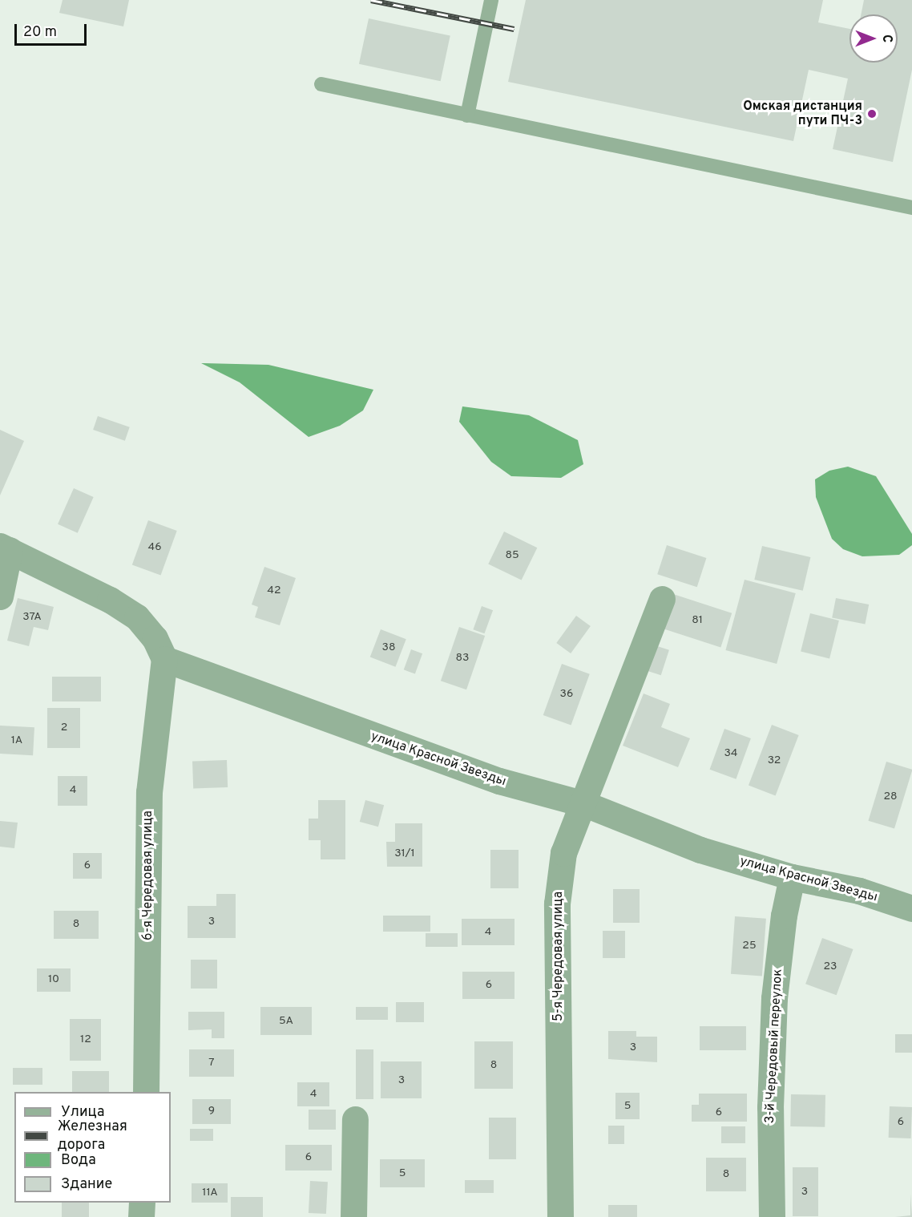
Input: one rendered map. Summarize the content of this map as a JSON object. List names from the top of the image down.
{
  "streets": {
    "street": [
      "улица Красной Звезды",
      "6-я Чередовая улица",
      "5-я Чередовая улица",
      "3-й Чередовый переулок"
    ]
  },
  "crossings": [
    ["улица Красной Звезды", "6-я Чередовая улица"],
    ["улица Красной Звезды", "5-я Чередовая улица"],
    ["улица Красной Звезды", "3-й Чередовый переулок"]
  ],
  "places": ["Омская дистанция пути ПЧ-3"],
  "house_numbers": [
    "46",
    "85",
    "42",
    "37А",
    "81",
    "38",
    "83",
    "36",
    "2",
    "1А",
    "34",
    "32",
    "4",
    "28",
    "31/1",
    "6",
    "3",
    "8",
    "4",
    "25",
    "23",
    "10",
    "6",
    "5А",
    "12",
    "3",
    "7",
    "8",
    "3",
    "4",
    "5",
    "9",
    "6",
    "6",
    "6",
    "5",
    "8",
    "3",
    "11А"
  ],
  "legend": [
    "Улица",
    "Железная дорога",
    "Вода",
    "Здание"
  ],
  "scale_bar": "20 m",
  "north": "right"
}
